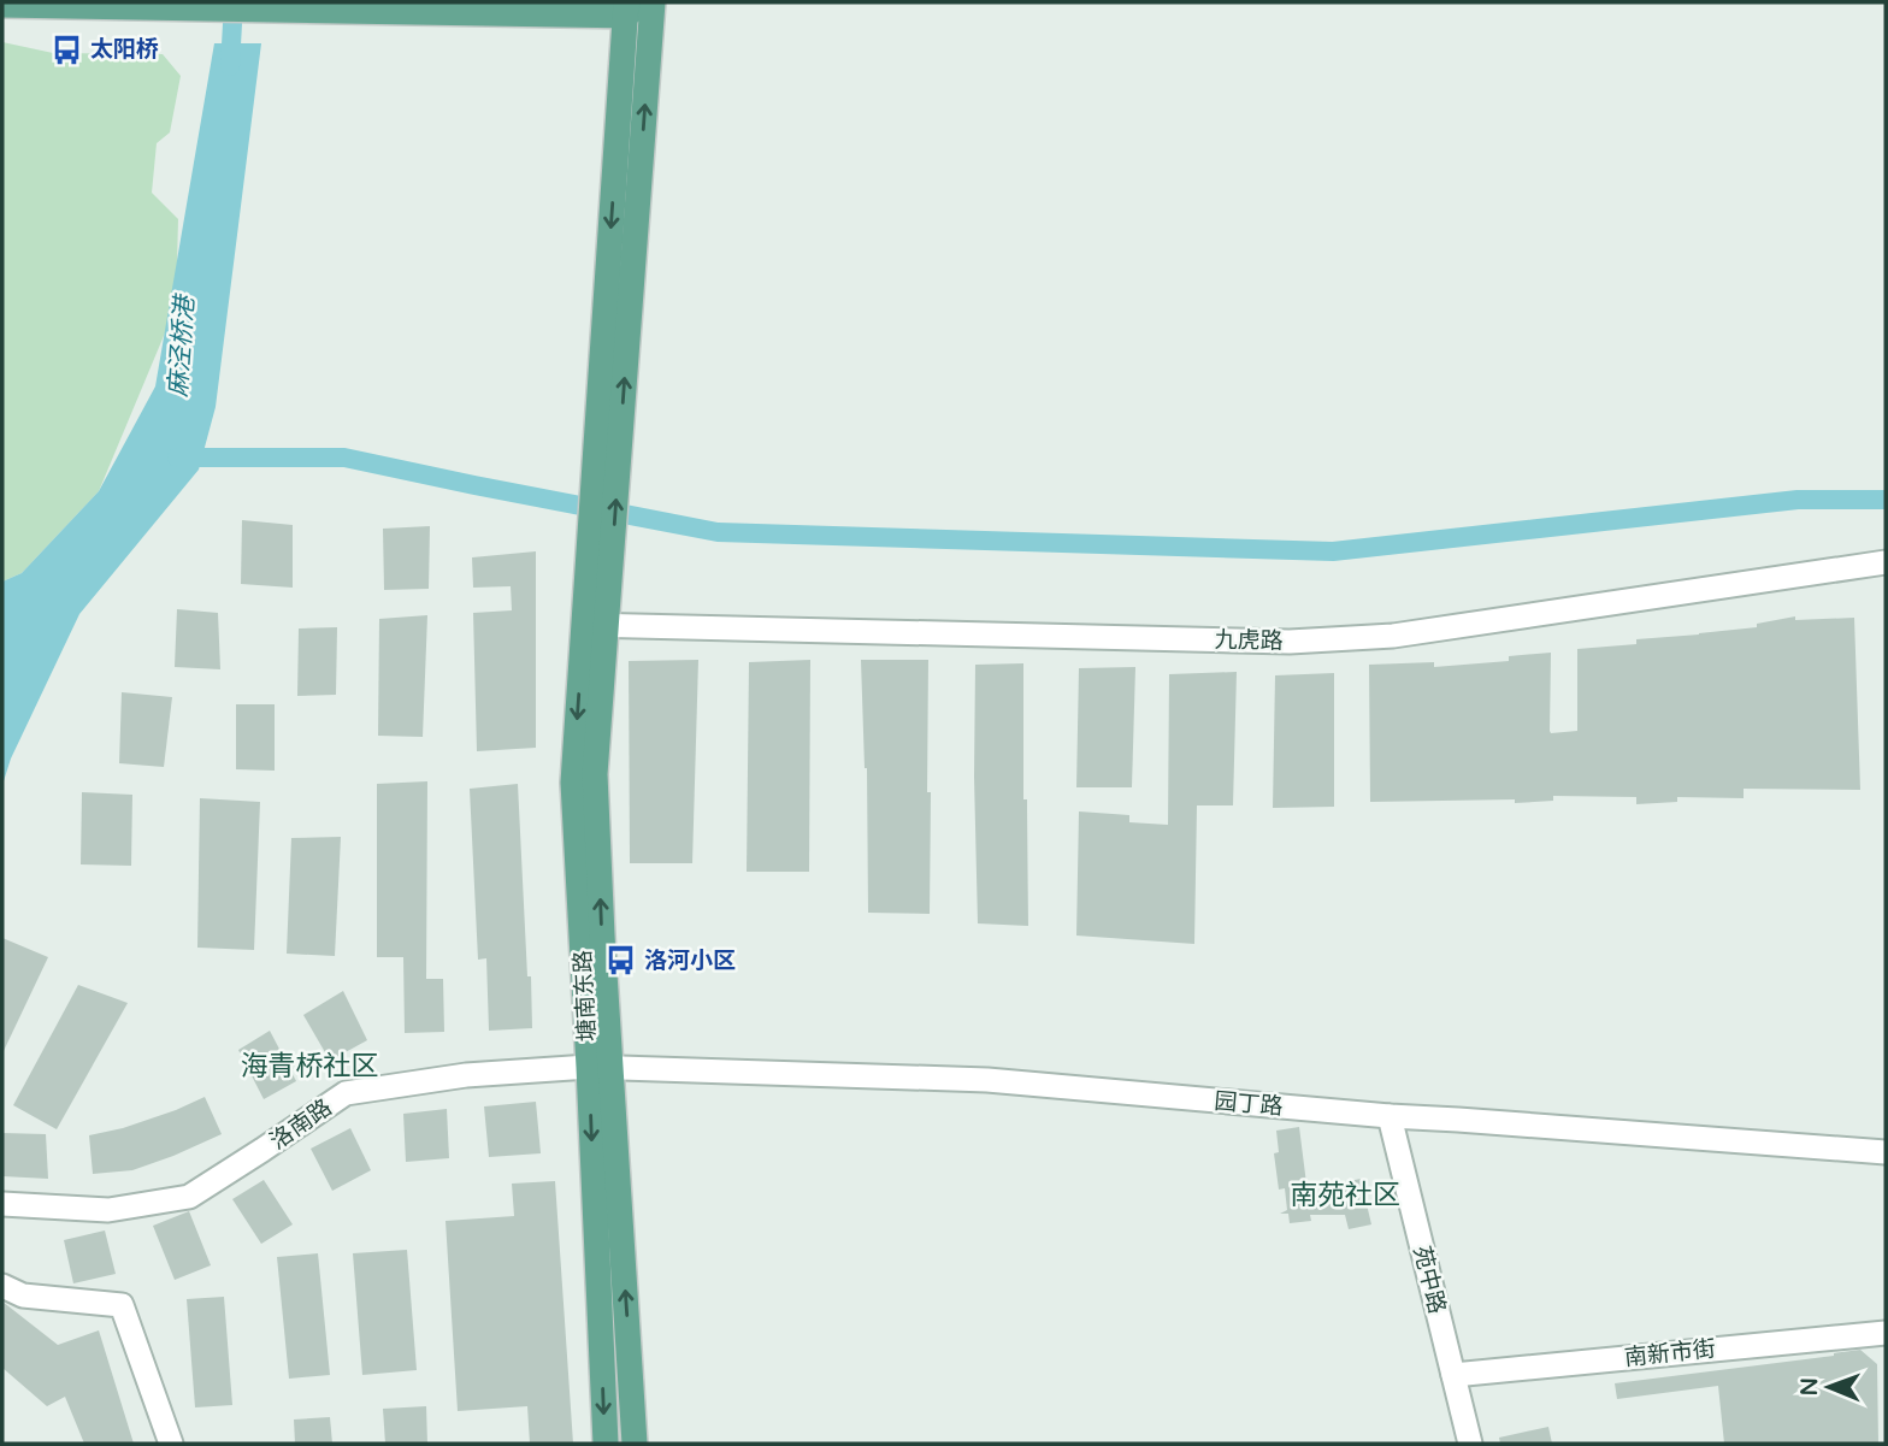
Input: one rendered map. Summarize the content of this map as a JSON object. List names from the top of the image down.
{
  "streets": {
    "main road": ["塘南东路"],
    "street": [
      "九虎路",
      "园丁路",
      "洛南路",
      "苑中路",
      "南新市街"
    ]
  },
  "crossings": [
    ["九虎路", "塘南东路"],
    ["塘南东路", "园丁路"],
    ["塘南东路", "洛南路"],
    ["园丁路", "洛南路"],
    ["园丁路", "苑中路"],
    ["苑中路", "南新市街"]
  ],
  "districts": ["海青桥社区", "南苑社区"],
  "water": ["麻泾桥港"],
  "places": {
    "bus stop": ["太阳桥", "洛河小区"]
  },
  "north": "left"
}
